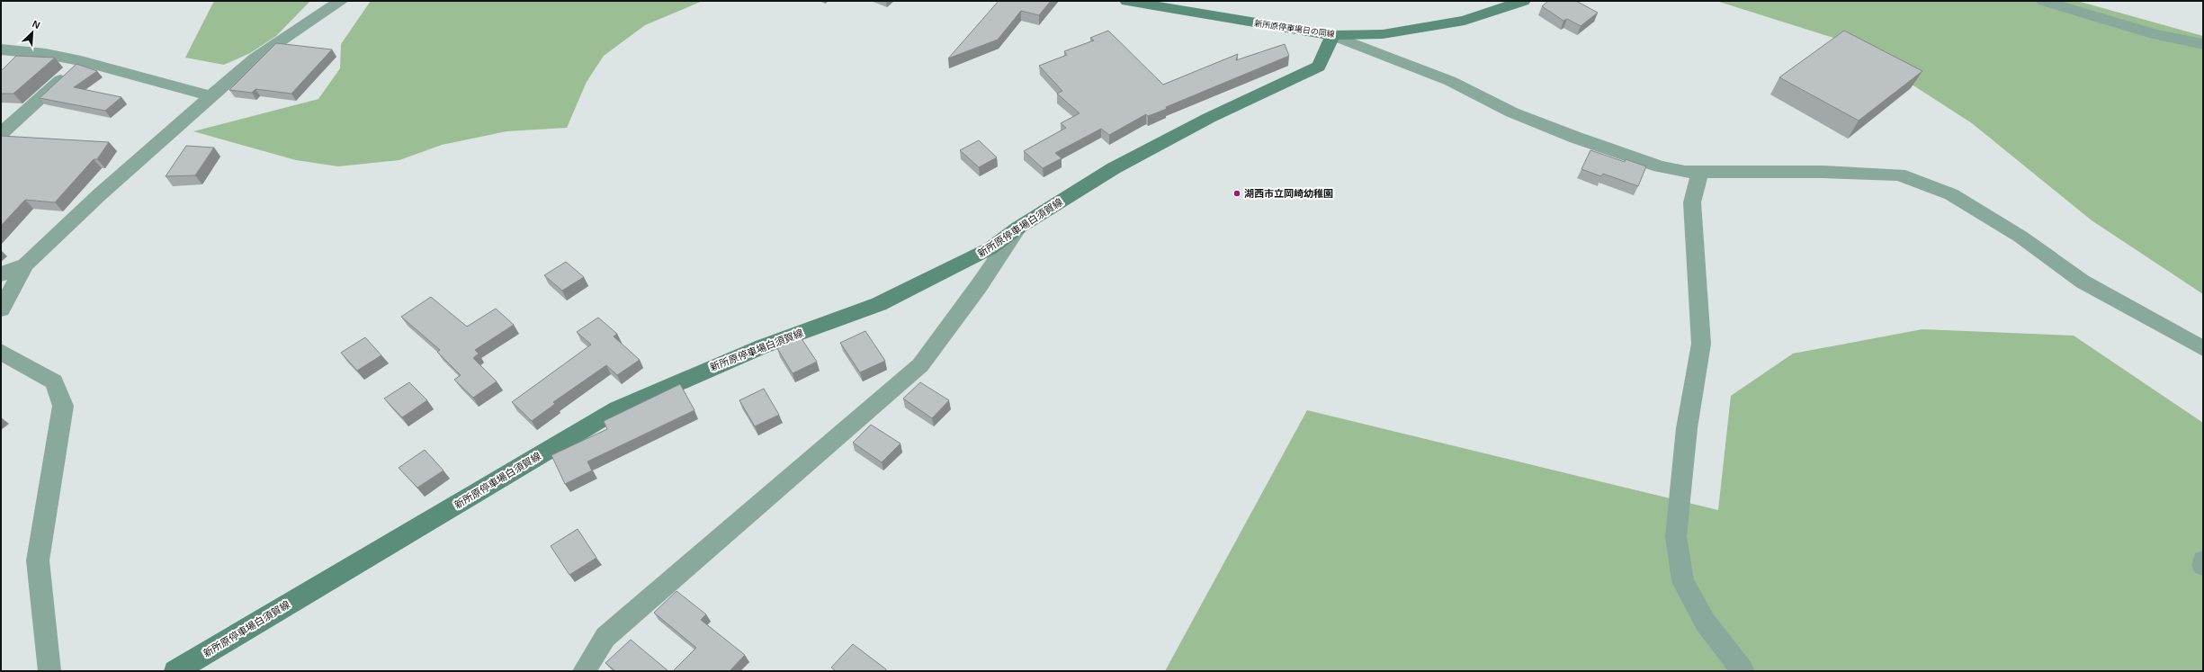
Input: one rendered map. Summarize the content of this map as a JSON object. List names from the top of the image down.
{
  "streets": {
    "main road": ["新所原停車場日の岡線", "新所原停車場白須賀線"]
  },
  "crossings": [
    ["新所原停車場日の岡線", "新所原停車場白須賀線"]
  ],
  "places": ["湖西市立岡崎幼稚園"],
  "north": "top right"
}
